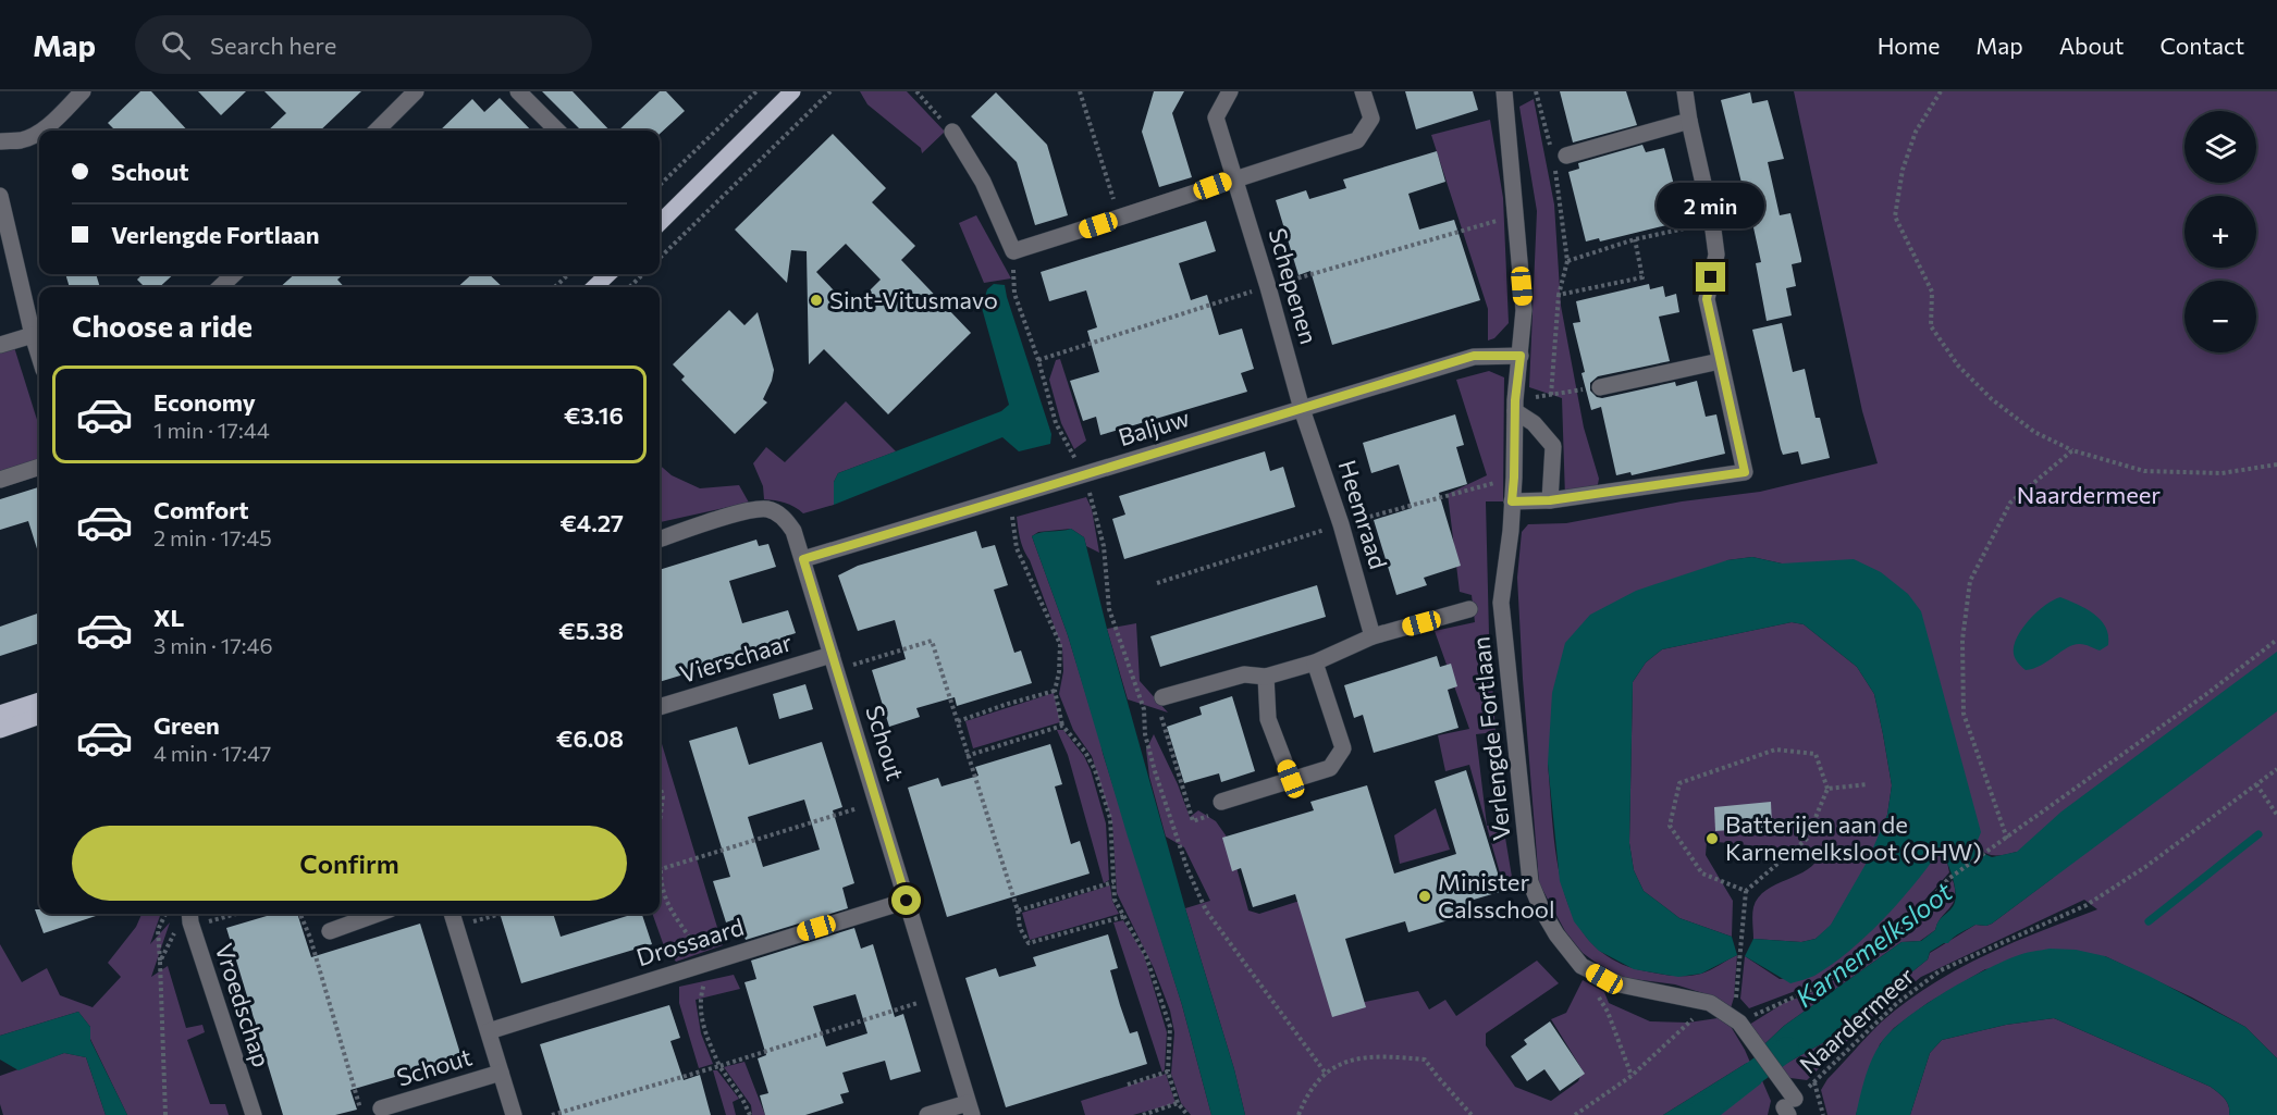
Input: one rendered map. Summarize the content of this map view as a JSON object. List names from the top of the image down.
{
  "streets": {
    "street": [
      "Schepenen",
      "Baljuw",
      "Heemraad",
      "Vierschaar",
      "Verlengde Fortlaan",
      "Schout",
      "Drossaard",
      "Vroedschap"
    ],
    "path": ["Naardermeer"]
  },
  "crossings": [
    ["Schepenen", "Baljuw"],
    ["Schepenen", "Heemraad"],
    ["Baljuw", "Heemraad"],
    ["Baljuw", "Verlengde Fortlaan"],
    ["Baljuw", "Schout"],
    ["Vierschaar", "Schout"],
    ["Verlengde Fortlaan", "Naardermeer"],
    ["Schout", "Drossaard"]
  ],
  "water": ["Karnemelksloot"],
  "parks": ["Naardermeer"],
  "places": ["Sint-Vitusmavo", "Batterijen aan de Karnemelksloot (OHW)", "Minister Calsschool"],
  "page": {
    "header": "Map",
    "search": "Search here",
    "nav": [
      "Home",
      "Map",
      "About",
      "Contact"
    ],
    "map_buttons": ["+", "−"],
    "banner": ["Schout", "Verlengde Fortlaan"],
    "bubble": "2 min",
    "heading": "Choose a ride",
    "list": [
      {
        "name": "Economy",
        "note": "1 min · 17:44",
        "value": "€3.16"
      },
      {
        "name": "Comfort",
        "note": "2 min · 17:45",
        "value": "€4.27"
      },
      {
        "name": "XL",
        "note": "3 min · 17:46",
        "value": "€5.38"
      },
      {
        "name": "Green",
        "note": "4 min · 17:47",
        "value": "€6.08"
      }
    ],
    "buttons": "Confirm"
  }
}
